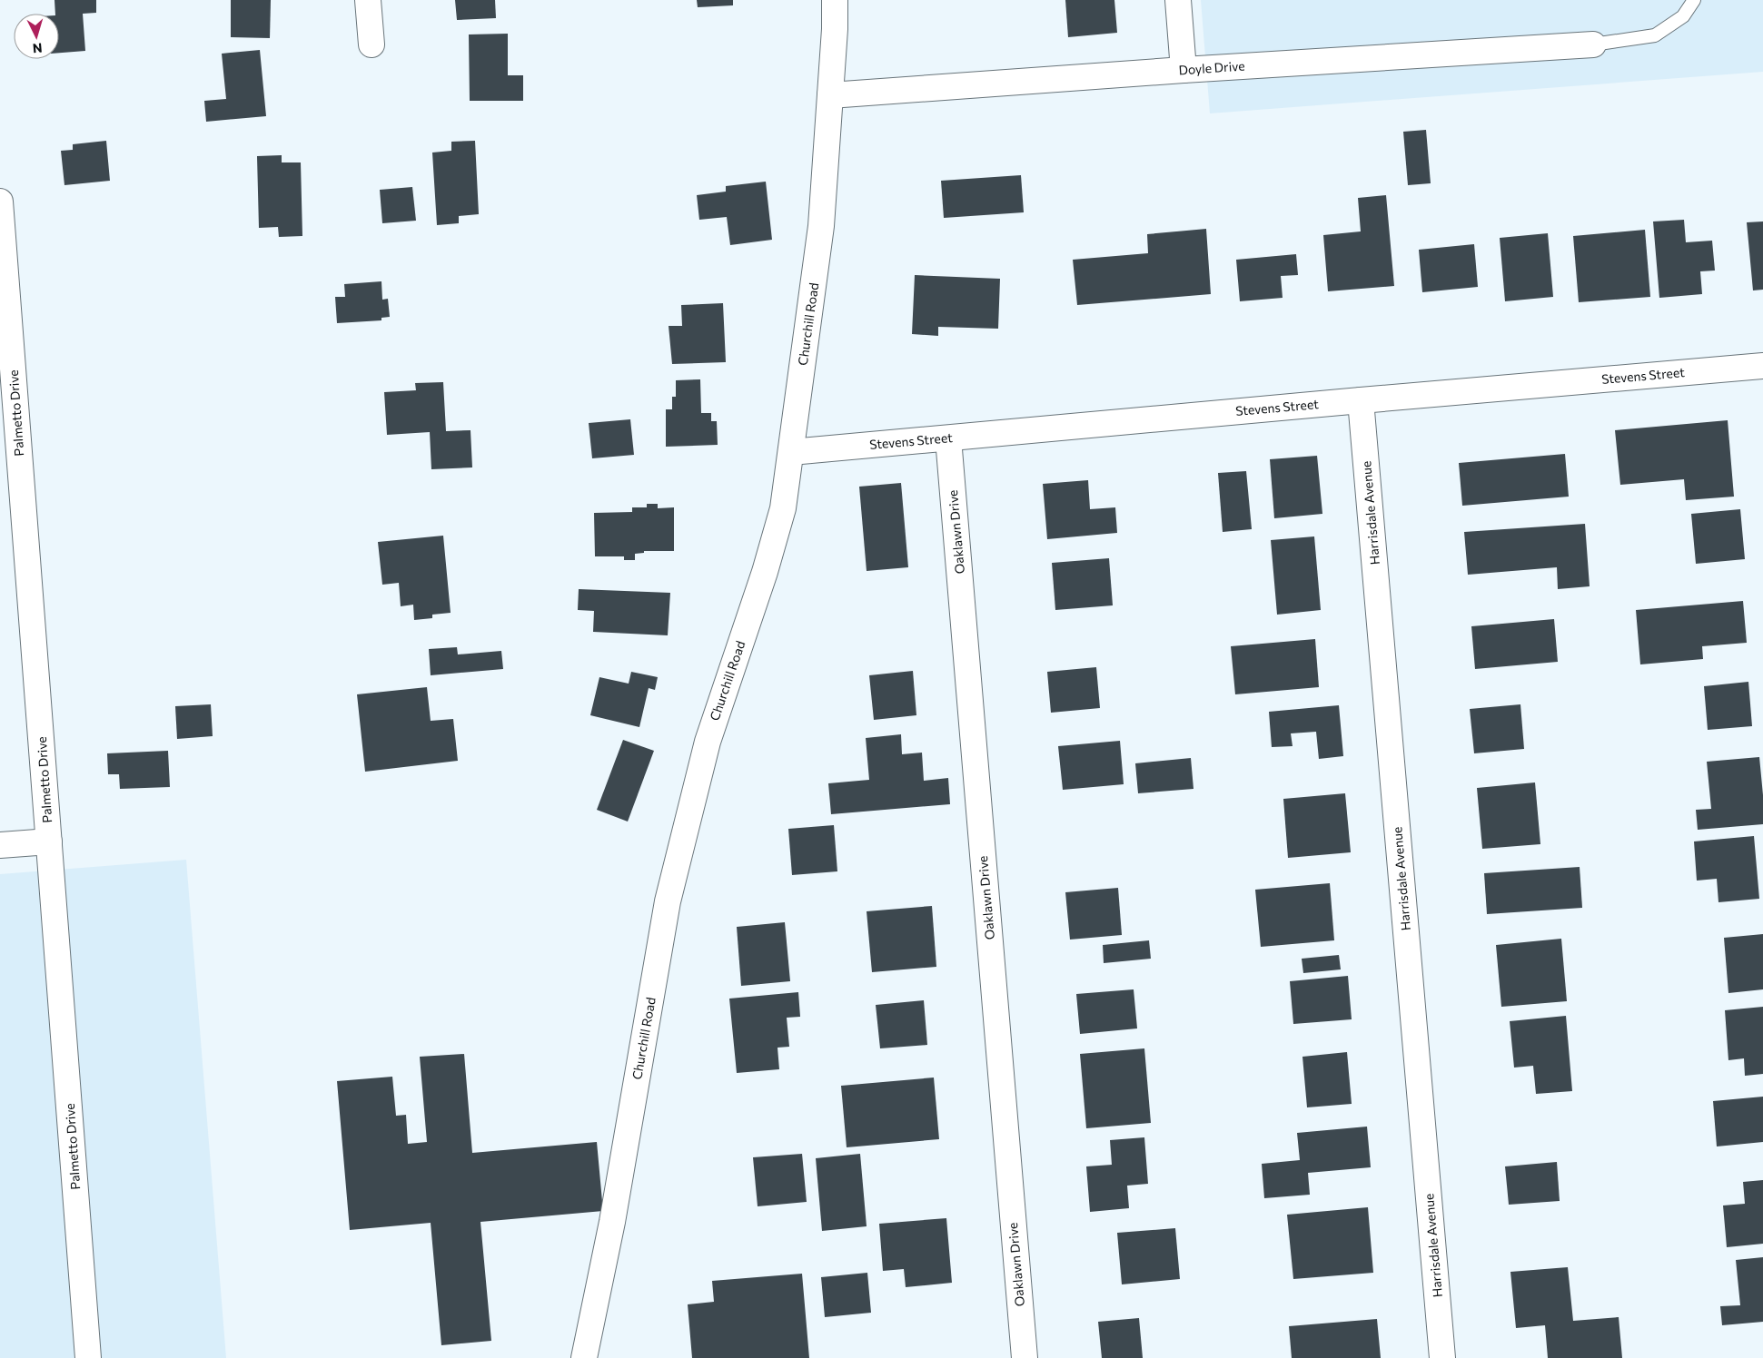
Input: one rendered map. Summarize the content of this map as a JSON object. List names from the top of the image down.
{
  "streets": {
    "street": [
      "Doyle Drive",
      "Churchill Road",
      "Stevens Street",
      "Palmetto Drive",
      "Harrisdale Avenue",
      "Oaklawn Drive"
    ]
  },
  "crossings": [
    ["Doyle Drive", "Churchill Road"],
    ["Churchill Road", "Stevens Street"],
    ["Stevens Street", "Harrisdale Avenue"],
    ["Stevens Street", "Oaklawn Drive"]
  ],
  "north": "bottom"
}
